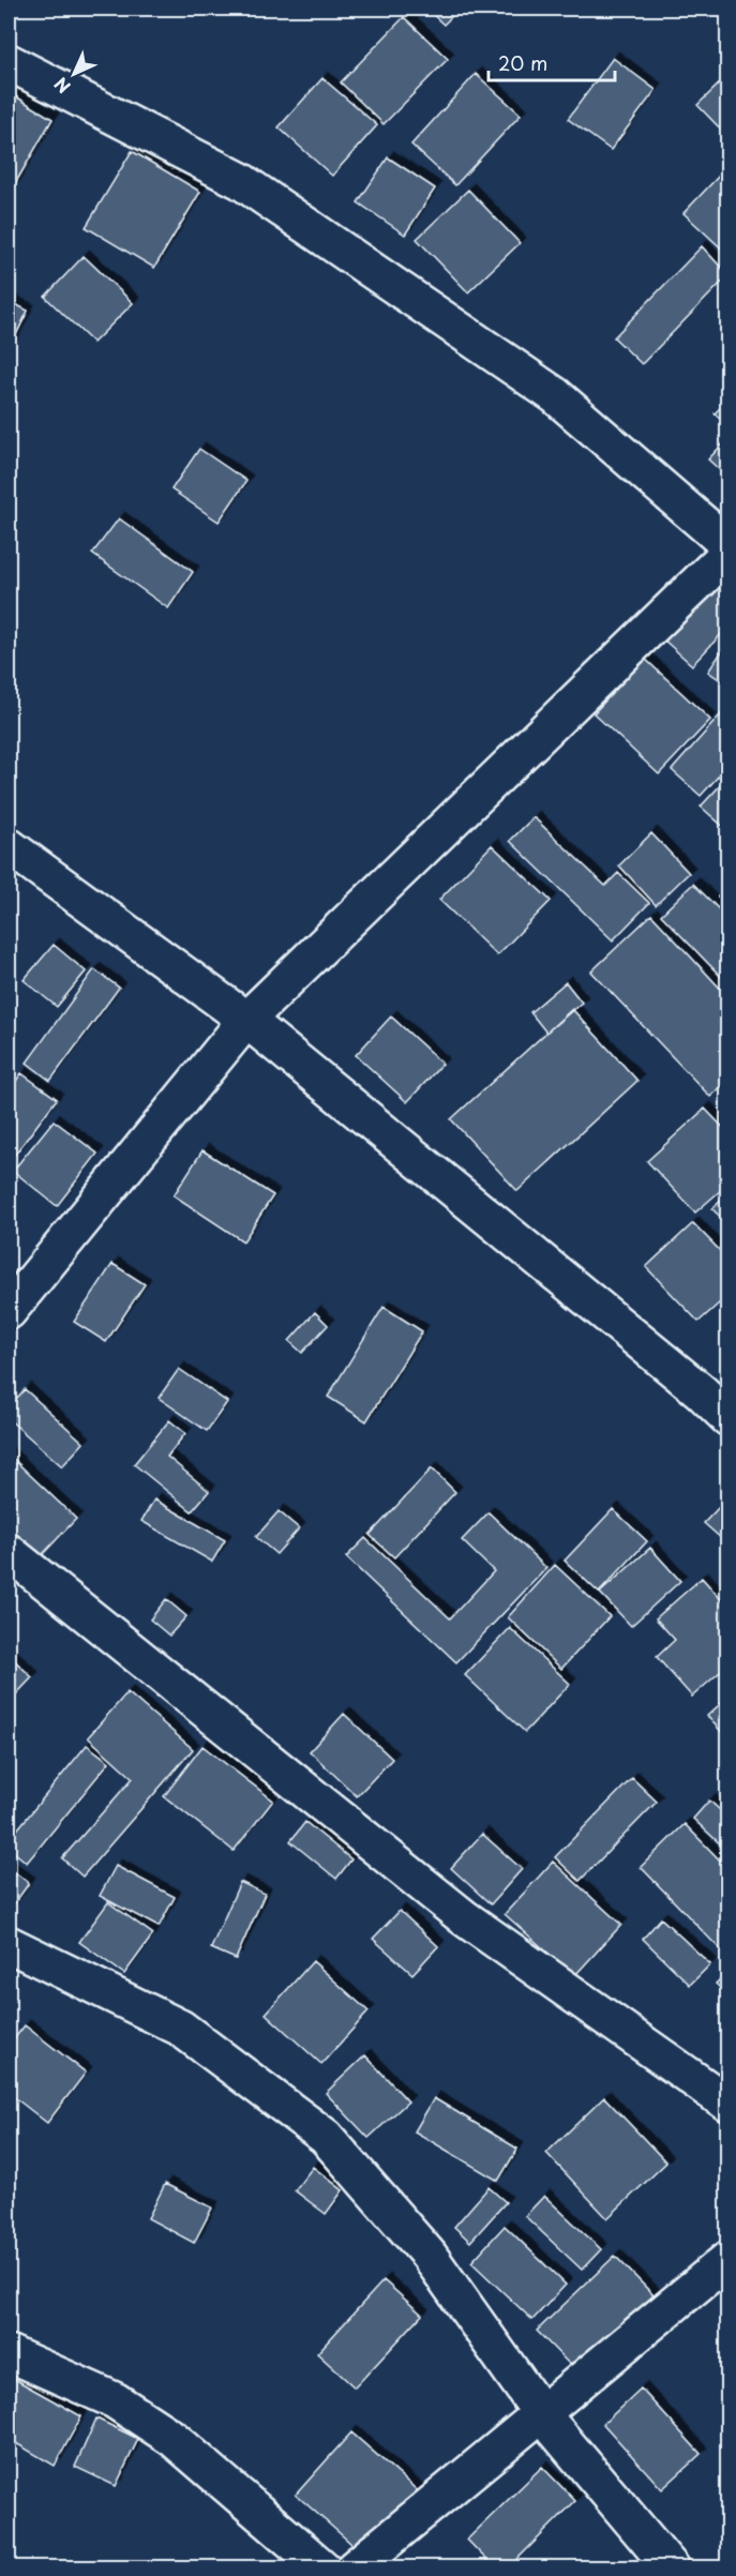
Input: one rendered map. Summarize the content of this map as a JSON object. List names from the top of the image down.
{
  "scale_bar": "20 m",
  "north": "bottom left"
}
